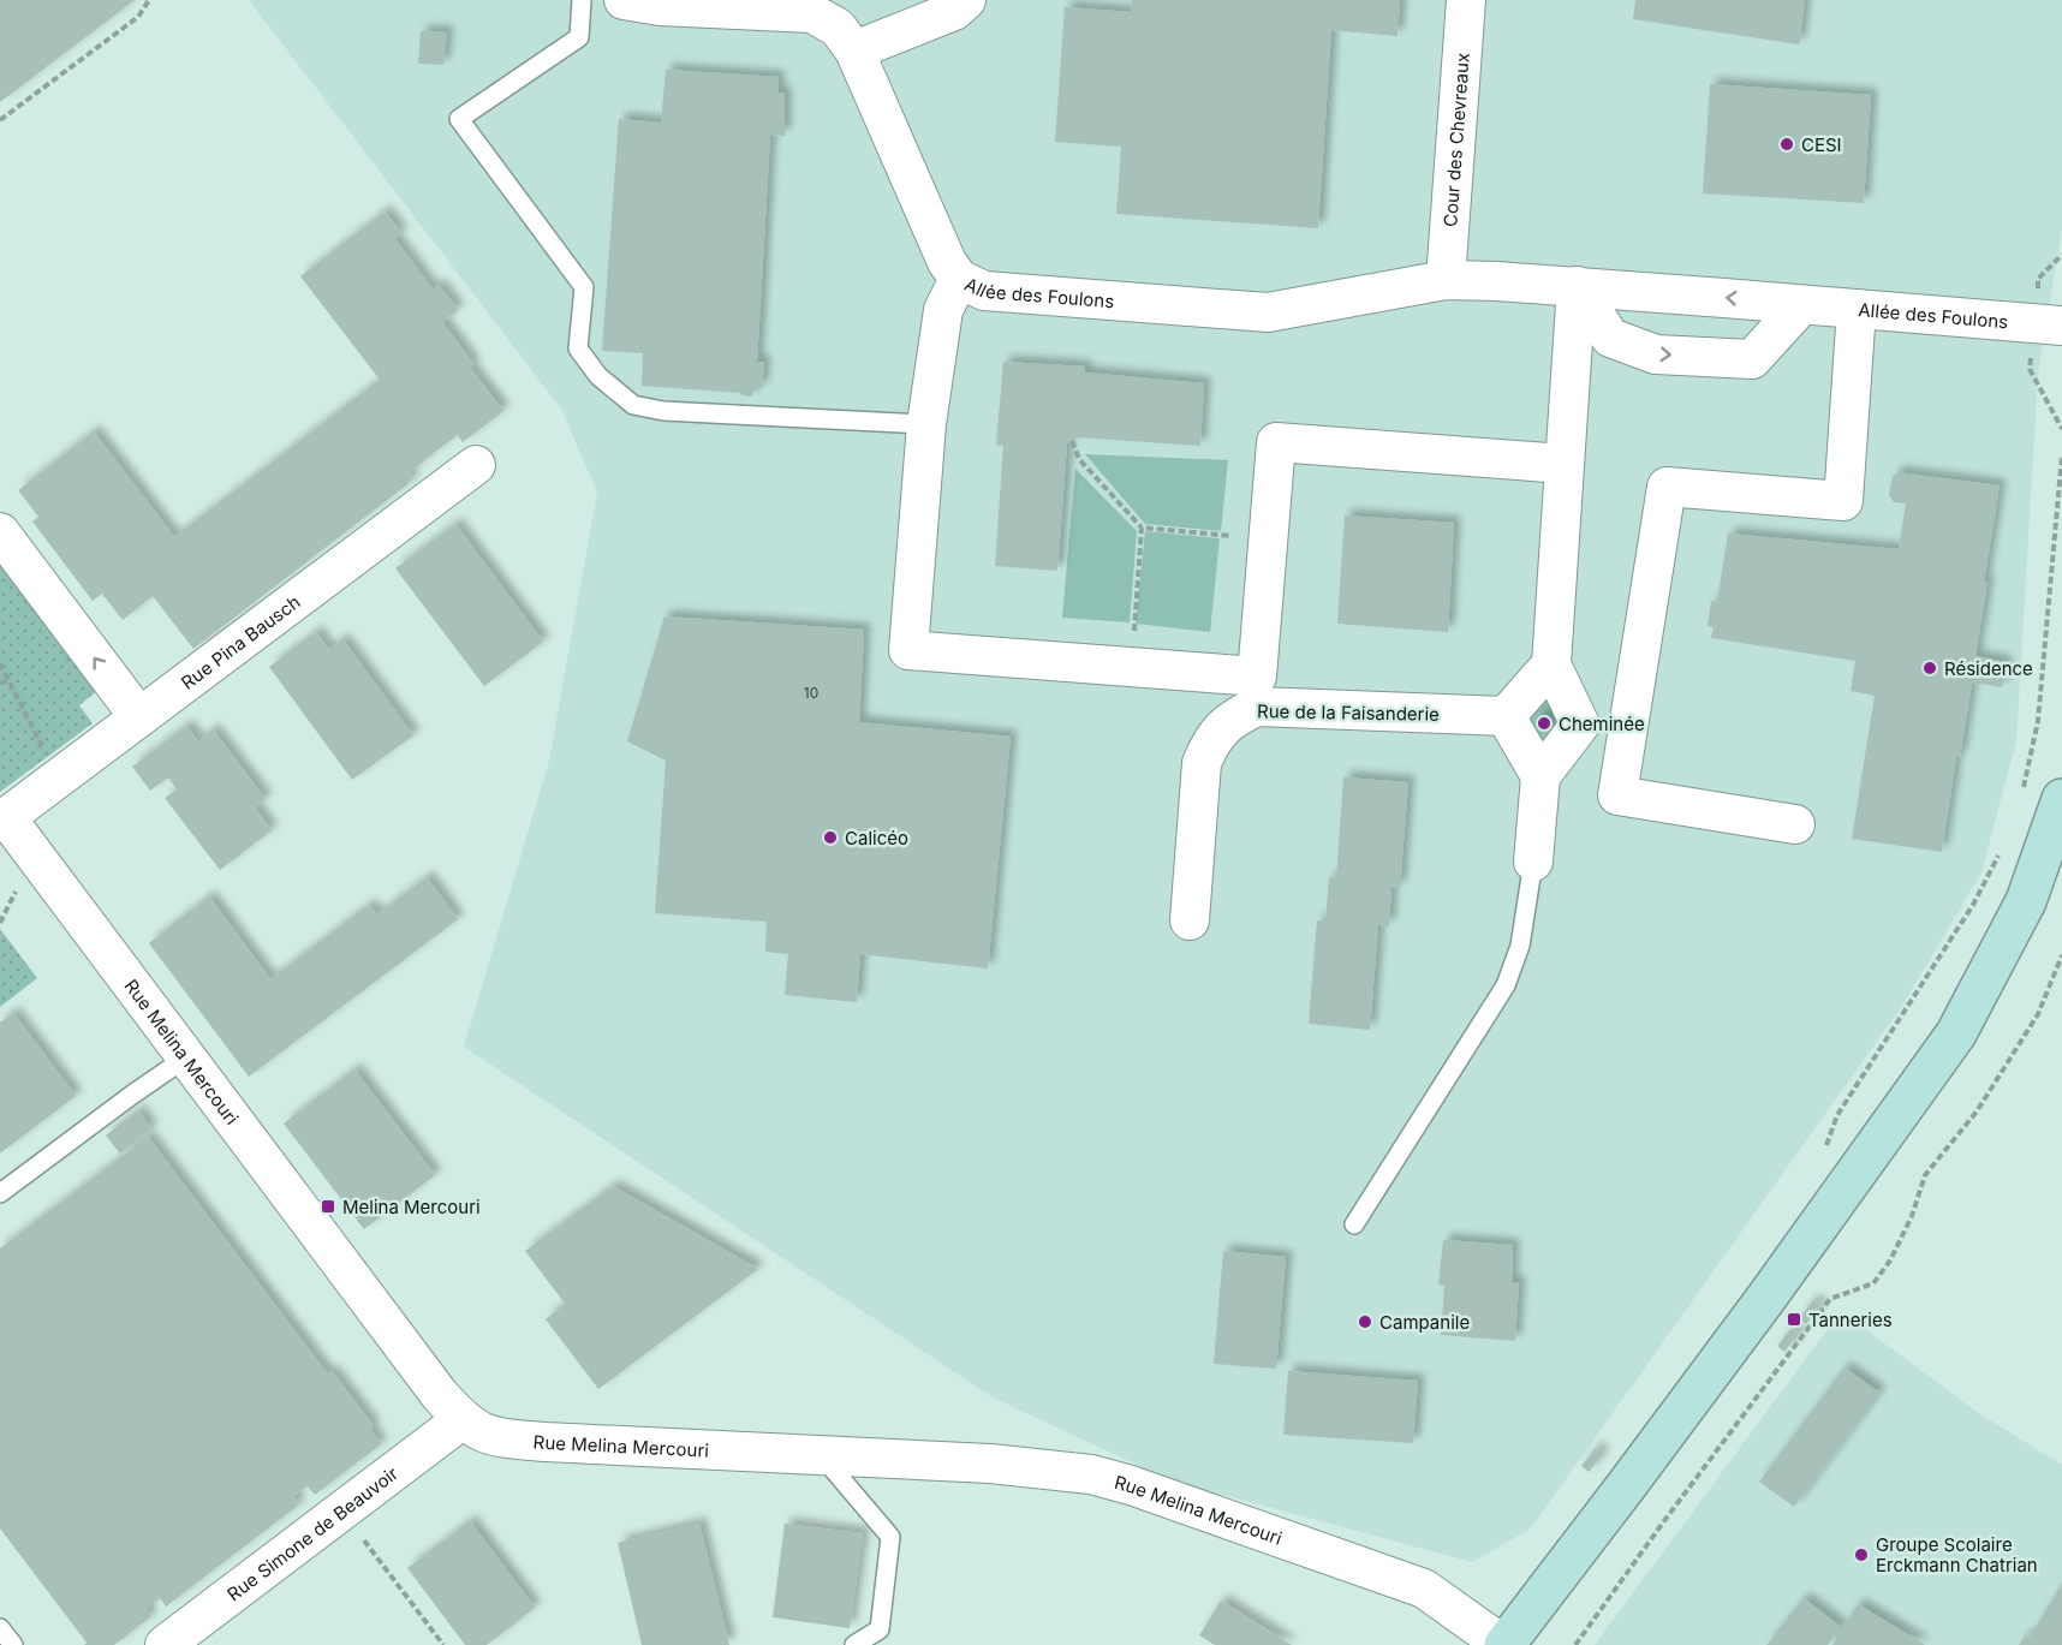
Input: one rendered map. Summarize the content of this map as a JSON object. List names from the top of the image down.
{
  "streets": {
    "street": [
      "Cour des Chevreaux",
      "Allée des Foulons",
      "Rue Pina Bausch",
      "Rue de la Faisanderie",
      "Rue Melina Mercouri",
      "Rue Simone de Beauvoir"
    ]
  },
  "crossings": [
    ["Cour des Chevreaux", "Allée des Foulons"],
    ["Rue Pina Bausch", "Rue Melina Mercouri"],
    ["Rue Melina Mercouri", "Rue Simone de Beauvoir"]
  ],
  "places": {
    "other": [
      "CESI",
      "Résidence",
      "Cheminée",
      "Calicéo",
      "Campanile",
      "Groupe Scolaire Erckmann Chatrian"
    ],
    "transit": ["Melina Mercouri", "Tanneries"]
  },
  "house_numbers": ["10"]
}
